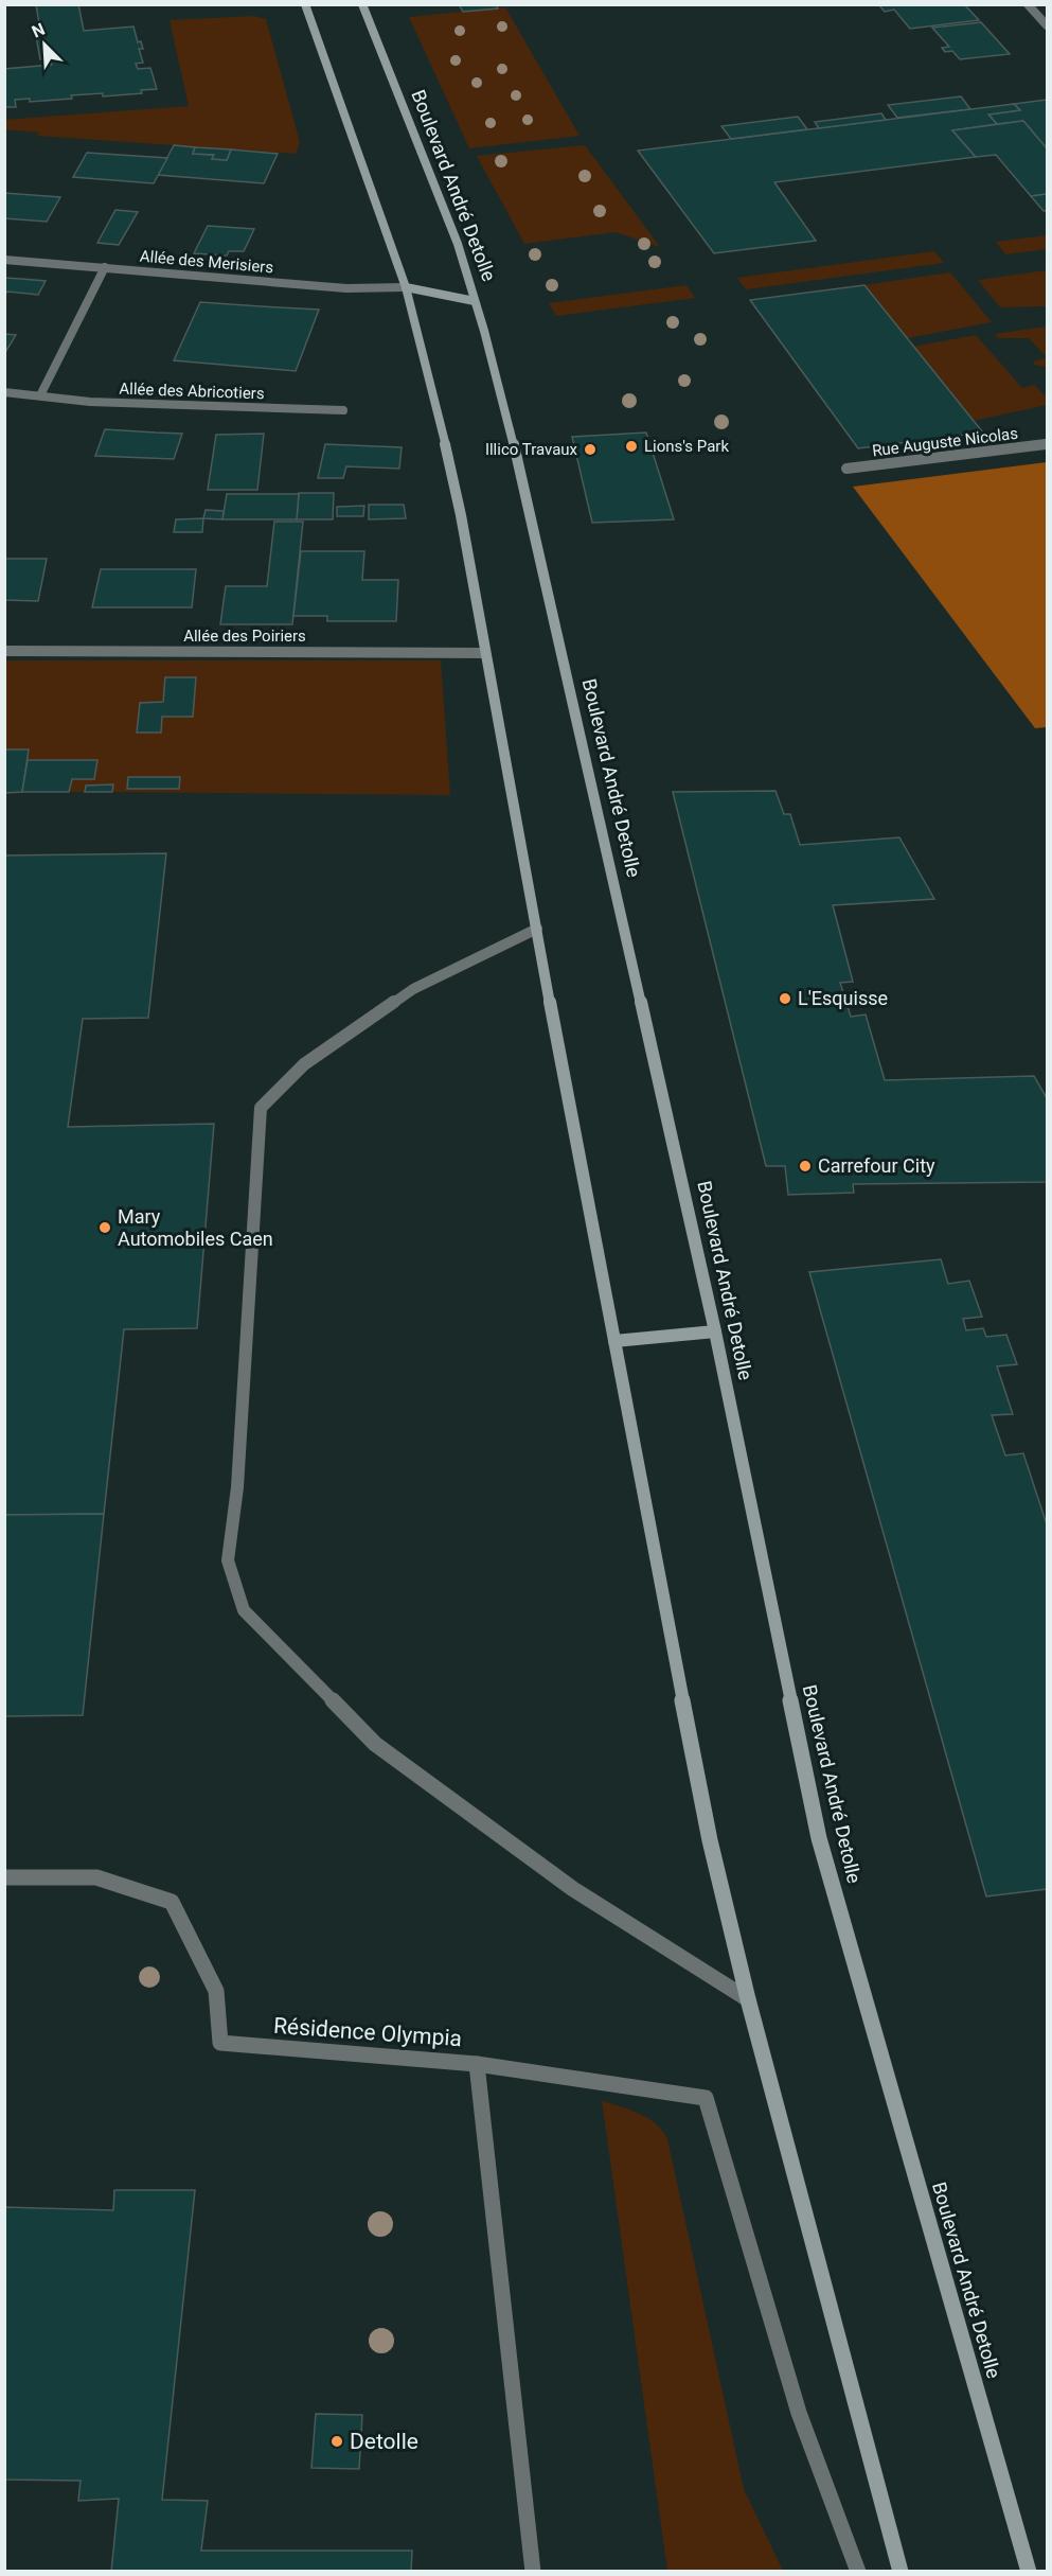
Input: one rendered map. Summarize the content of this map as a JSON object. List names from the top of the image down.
{
  "streets": {
    "main road": ["Boulevard André Detolle"],
    "street": [
      "Allée des Merisiers",
      "Allée des Abricotiers",
      "Rue Auguste Nicolas",
      "Allée des Poiriers",
      "Résidence Olympia"
    ]
  },
  "places": [
    "Lions's Park",
    "Illico Travaux",
    "L'Esquisse",
    "Carrefour City",
    "Mary Automobiles Caen",
    "Detolle"
  ],
  "north": "top left"
}
